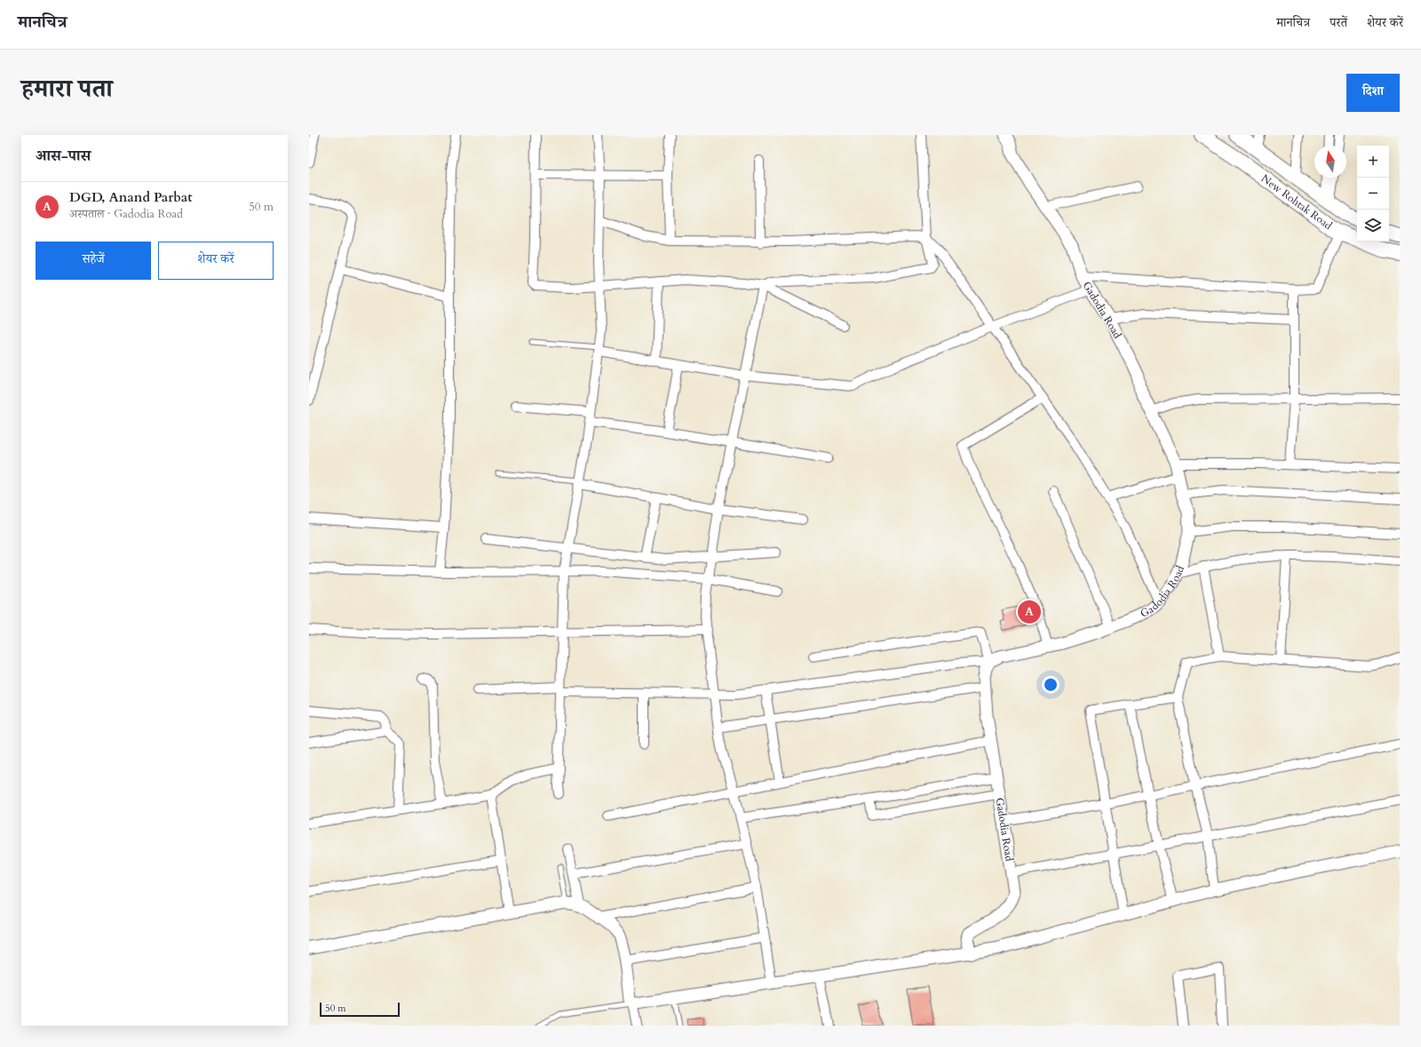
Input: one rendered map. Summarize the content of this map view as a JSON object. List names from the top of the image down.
{
  "streets": {
    "main road": ["New Rohtak Road"],
    "street": ["Gadodia Road"]
  },
  "scale_bar": "50 m",
  "north": "top",
  "page": {
    "header": "मानचित्र",
    "nav": ["मानचित्र", "परतें", "शेयर करें"],
    "title": "हमारा पता",
    "buttons": [
      "दिशा",
      ["सहेजें", "शेयर करें"]
    ],
    "heading": "आस-पास",
    "map_buttons": ["+", "−"],
    "list": [
      {
        "mark": "A",
        "name": "DGD, Anand Parbat",
        "note": "अस्पताल · Gadodia Road",
        "value": "50 m"
      }
    ],
    "pins": "A",
    "scale": "50 m"
  }
}
